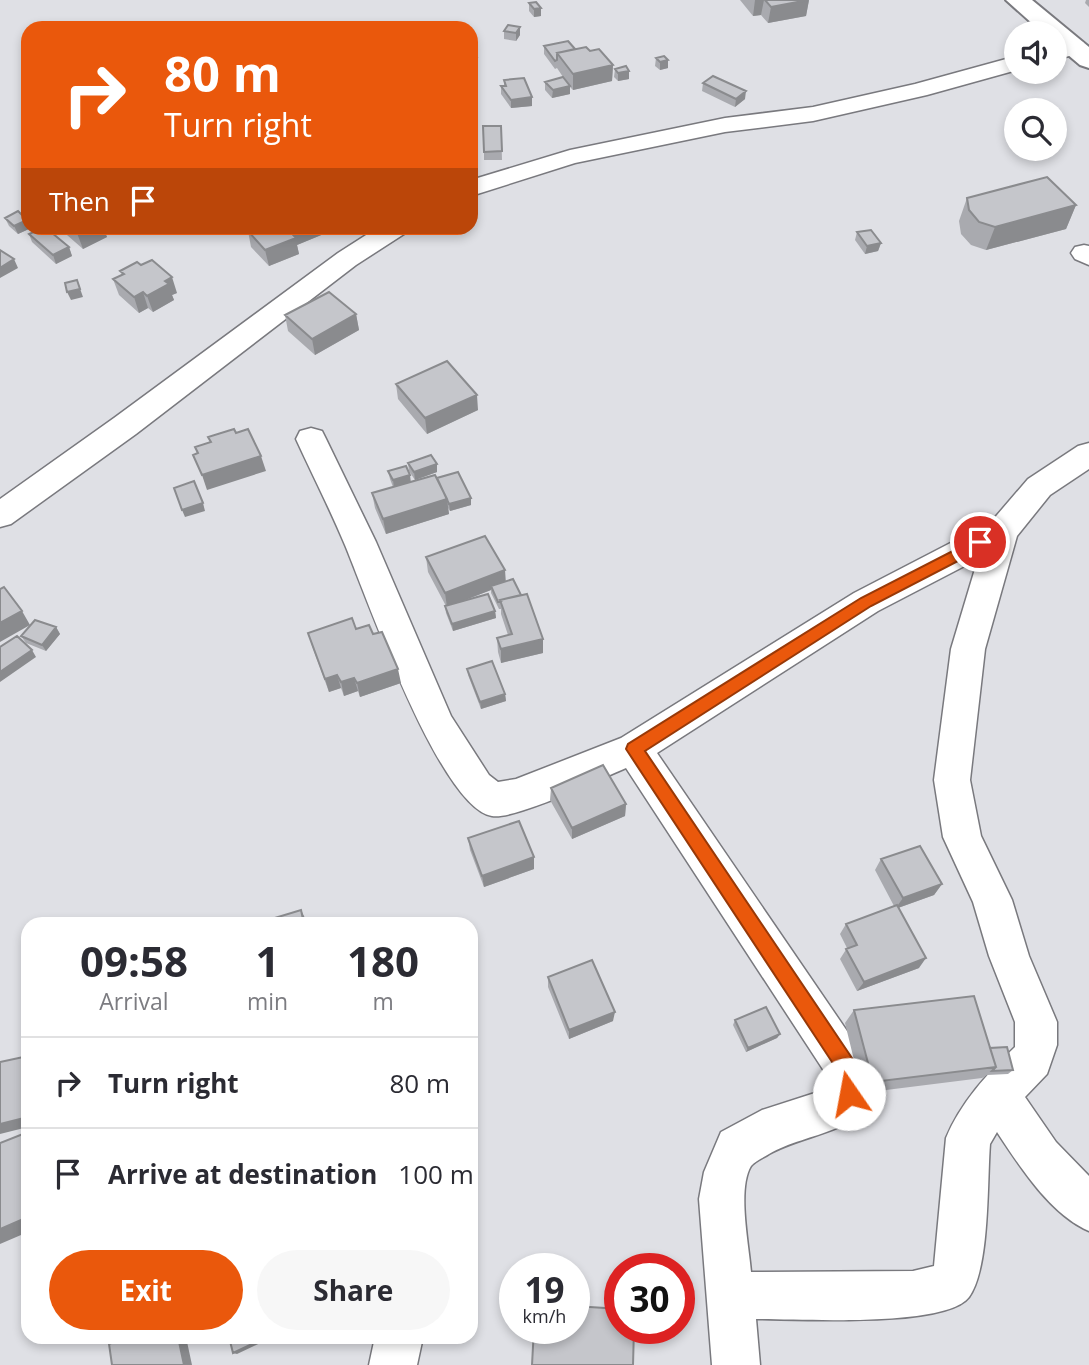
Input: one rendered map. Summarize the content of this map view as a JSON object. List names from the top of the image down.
{
  "page": {
    "turn": ["80 m", "Turn right"],
    "then": "Then",
    "eta": [
      "09:58",
      "Arrival",
      "1",
      "min",
      "180",
      "m"
    ],
    "list": [
      {
        "name": "Turn right",
        "value": "80 m"
      },
      {
        "name": "Arrive at destination",
        "value": "100 m"
      }
    ],
    "buttons": ["Exit", "Share"],
    "speed": "19 km/h",
    "limit": "30"
  }
}
